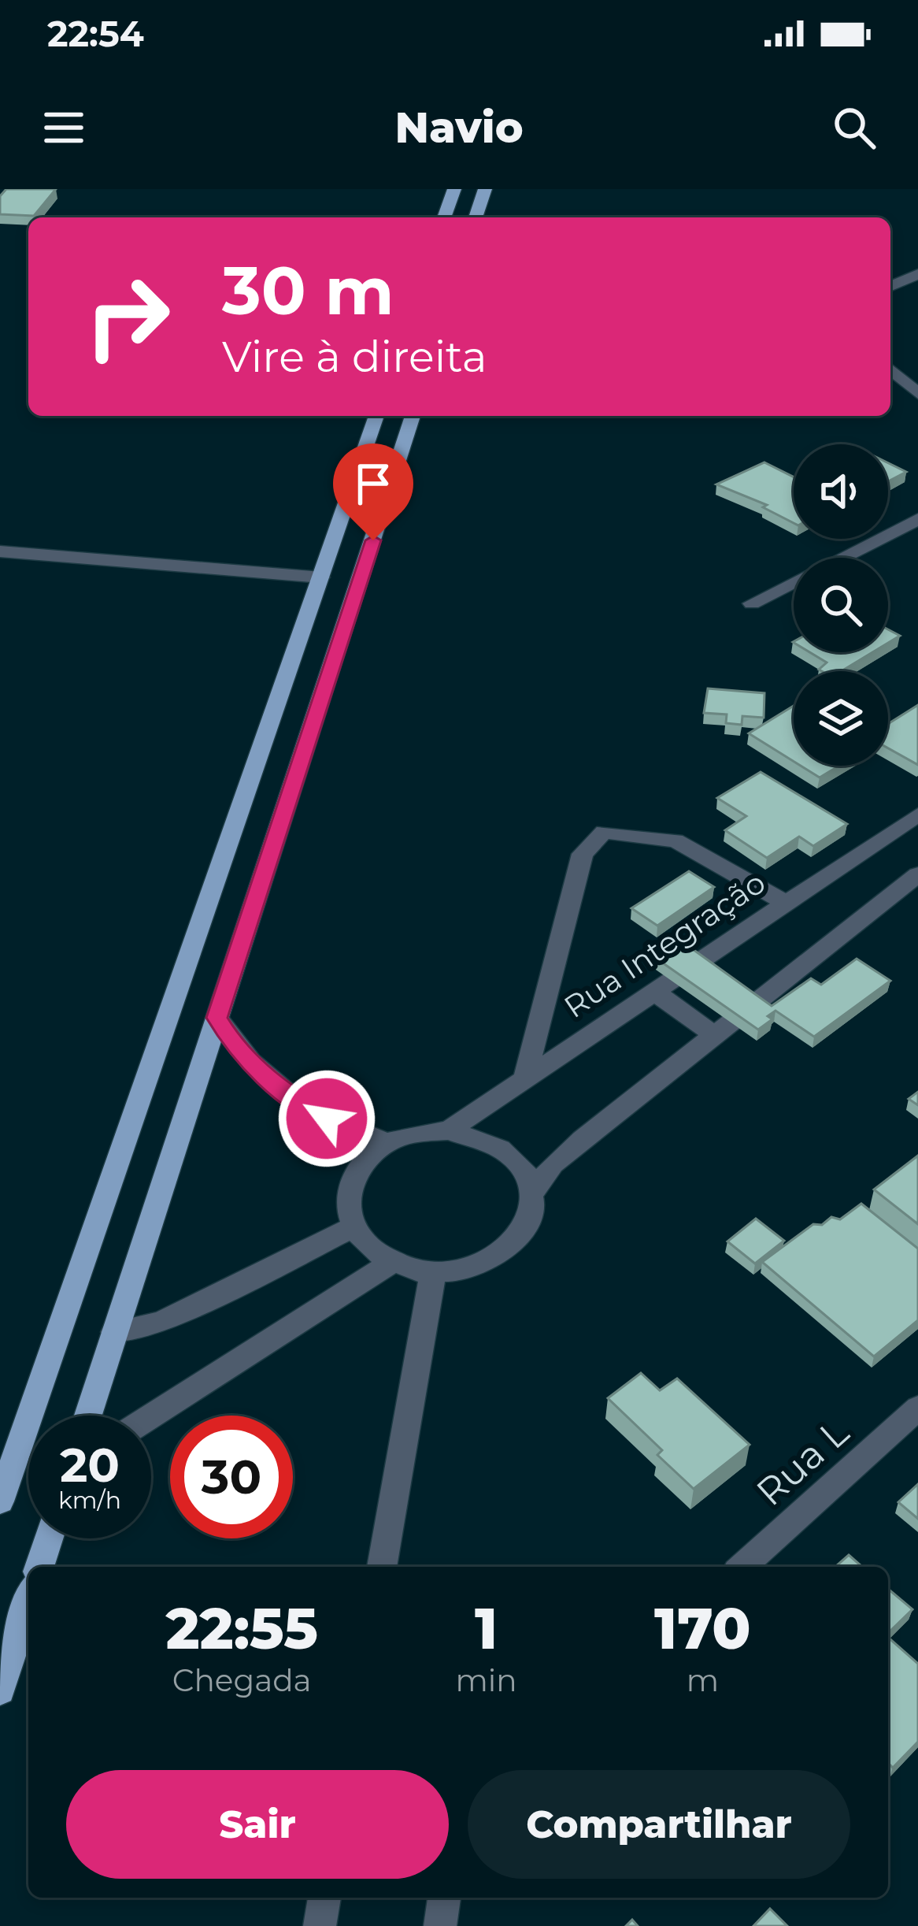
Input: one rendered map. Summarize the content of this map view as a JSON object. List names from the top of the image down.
{
  "streets": {
    "street": ["Rua Integração", "Rua L"]
  },
  "page": {
    "status": "22:54",
    "header": "Navio",
    "turn": ["30 m", "Vire à direita"],
    "speed": "20 km/h",
    "limit": "30",
    "eta": [
      "22:55",
      "Chegada",
      "1",
      "min",
      "170",
      "m"
    ],
    "buttons": ["Sair", "Compartilhar"]
  }
}
